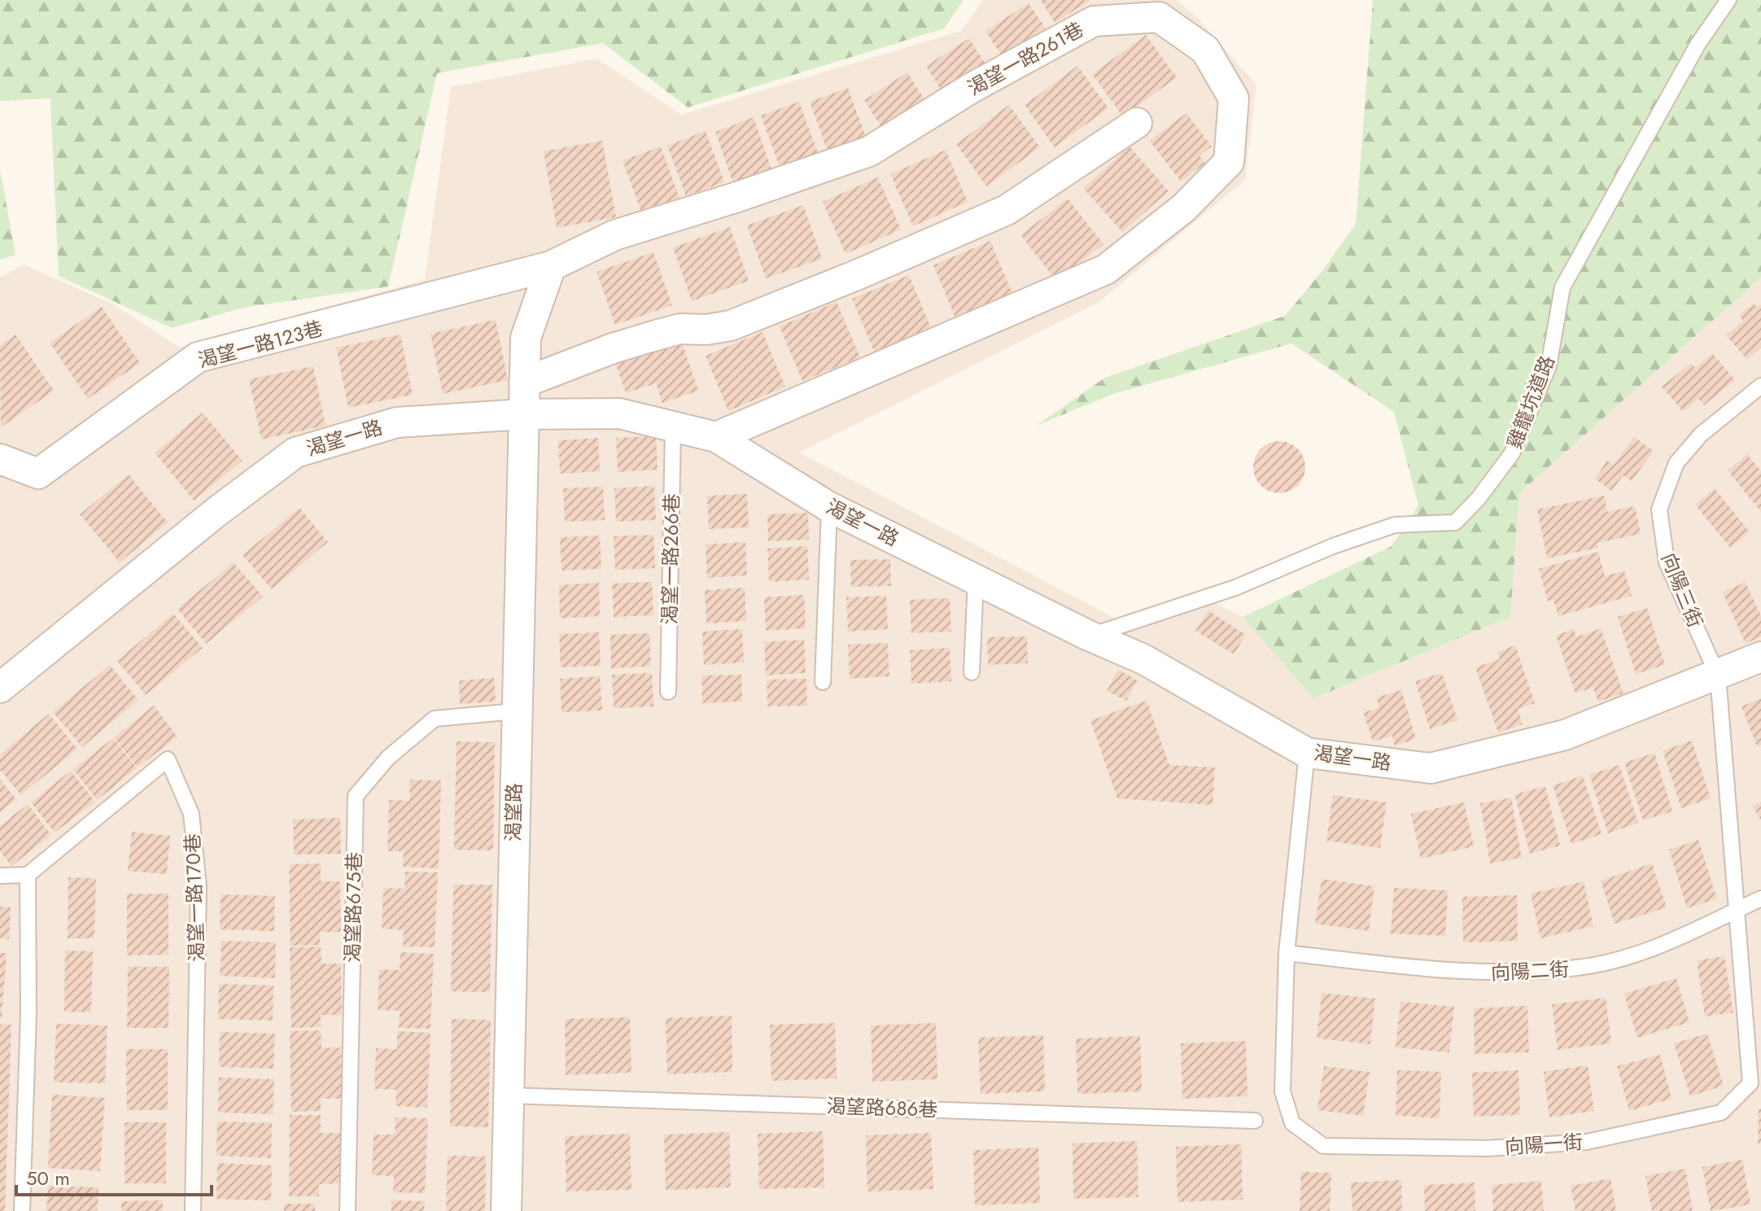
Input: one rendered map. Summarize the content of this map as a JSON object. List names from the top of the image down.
{
  "streets": {
    "street": [
      "渴望一路261巷",
      "渴望一路123巷",
      "渴望一路",
      "渴望路"
    ],
    "lane": [
      "雞籠坑道路",
      "渴望一路266巷",
      "向陽三街",
      "渴望一路170巷",
      "渴望路675巷",
      "向陽二街",
      "渴望路686巷",
      "向陽一街"
    ]
  },
  "crossings": [
    ["渴望一路261巷", "渴望一路123巷"],
    ["渴望一路261巷", "渴望一路"],
    ["雞籠坑道路", "渴望一路"],
    ["渴望一路", "渴望一路266巷"],
    ["渴望一路", "向陽三街"],
    ["渴望一路", "渴望路"],
    ["渴望一路", "向陽一街"],
    ["向陽三街", "向陽一街"],
    ["渴望路", "渴望路675巷"],
    ["渴望路", "渴望路686巷"],
    ["向陽二街", "向陽一街"]
  ],
  "scale_bar": "50 m"
}
